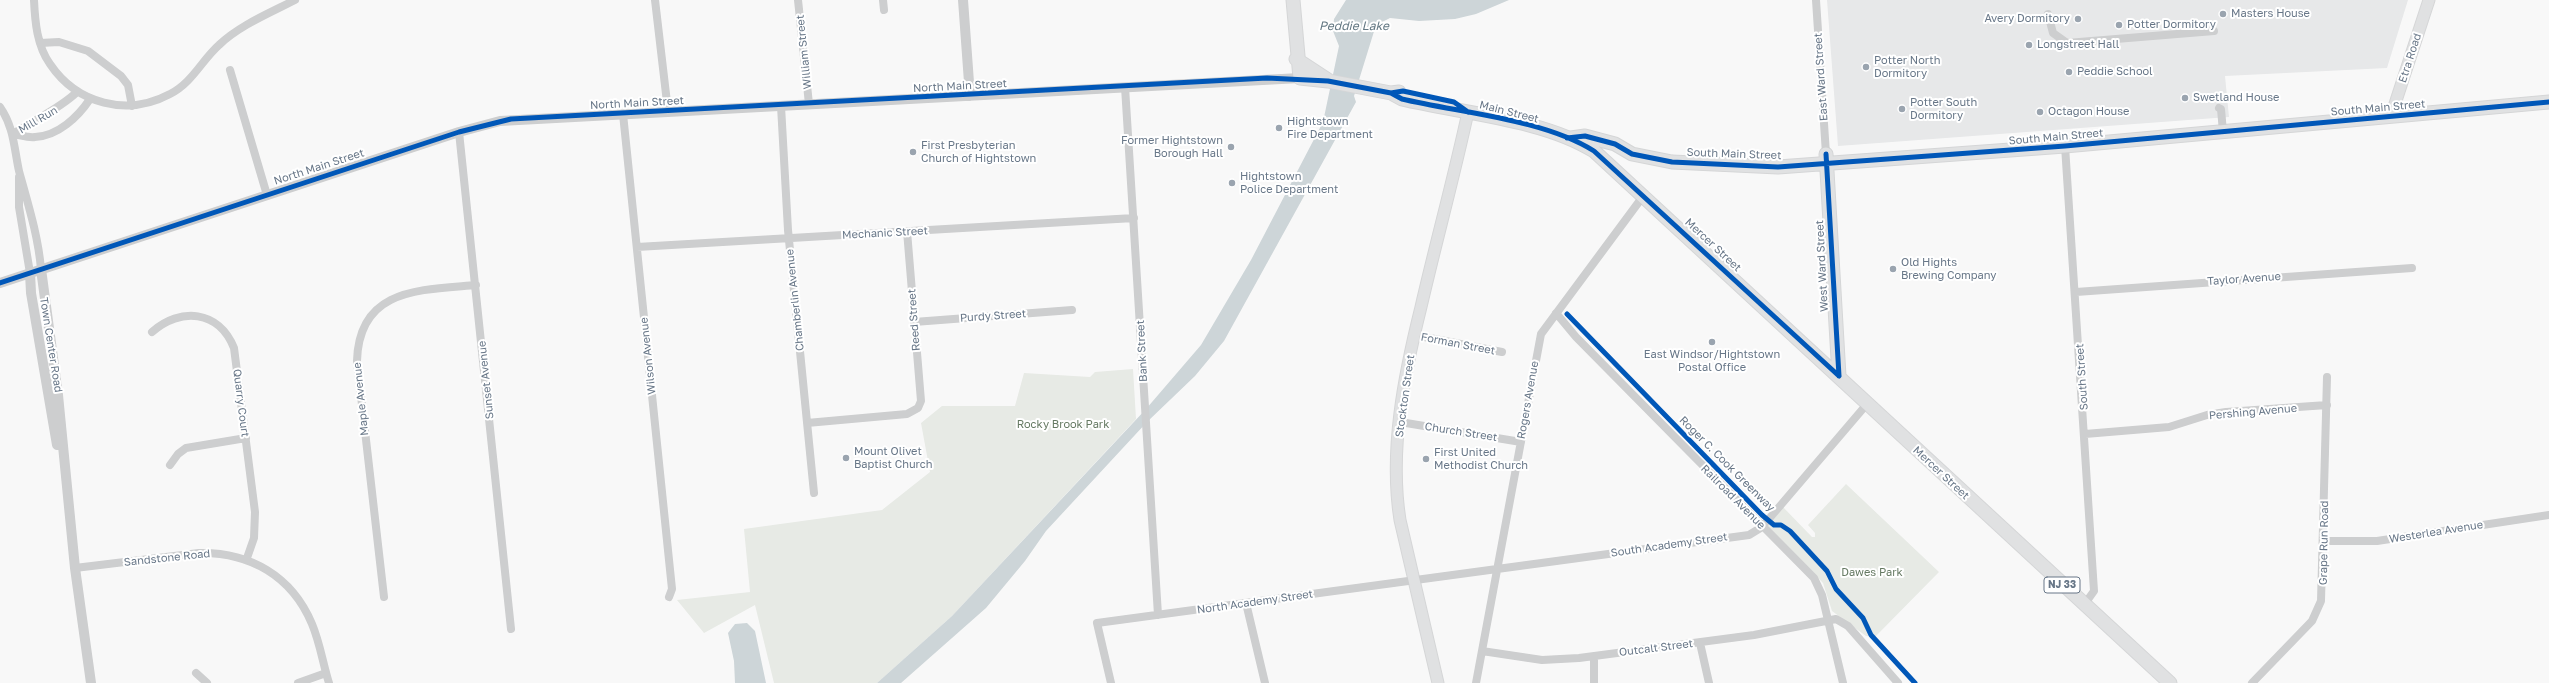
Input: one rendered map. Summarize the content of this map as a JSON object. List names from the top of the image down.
{
  "streets": {
    "main road": [
      "Etra Road",
      "South Main Street",
      "Main Street",
      "Mercer Street",
      "West Ward Street",
      "Stockton Street",
      "NJ 33"
    ],
    "street": [
      "William Street",
      "East Ward Street",
      "North Main Street",
      "Mill Run",
      "Mechanic Street",
      "Taylor Avenue",
      "Chamberlin Avenue",
      "Purdy Street",
      "Reed Street",
      "Forman Street",
      "Town Center Road",
      "Bank Street",
      "Wilson Avenue",
      "South Street",
      "Sunset Avenue",
      "Maple Avenue",
      "Rogers Avenue",
      "Quarry Court",
      "Pershing Avenue",
      "Church Street",
      "Railroad Avenue",
      "Westerlea Avenue",
      "Grape Run Road",
      "South Academy Street",
      "Sandstone Road",
      "North Academy Street",
      "Outcalt Street"
    ],
    "cycle path": ["Roger C. Cook Greenway"]
  },
  "crossings": [
    ["William Street", "North Main Street"],
    ["Etra Road", "South Main Street"],
    ["East Ward Street", "South Main Street"],
    ["East Ward Street", "West Ward Street"],
    ["North Main Street", "Main Street"],
    ["North Main Street", "Chamberlin Avenue"],
    ["North Main Street", "Town Center Road"],
    ["North Main Street", "Bank Street"],
    ["North Main Street", "Wilson Avenue"],
    ["North Main Street", "Sunset Avenue"],
    ["South Main Street", "Main Street"],
    ["South Main Street", "Mercer Street"],
    ["South Main Street", "West Ward Street"],
    ["South Main Street", "South Street"],
    ["Main Street", "Mercer Street"],
    ["Main Street", "Stockton Street"],
    ["Mill Run", "Town Center Road"],
    ["Mechanic Street", "Chamberlin Avenue"],
    ["Mechanic Street", "Reed Street"],
    ["Mechanic Street", "Bank Street"],
    ["Mechanic Street", "Wilson Avenue"],
    ["Mercer Street", "West Ward Street"],
    ["Mercer Street", "South Street"],
    ["Mercer Street", "Rogers Avenue"],
    ["Mercer Street", "South Academy Street"],
    ["Taylor Avenue", "South Street"],
    ["Chamberlin Avenue", "Reed Street"],
    ["Purdy Street", "Reed Street"],
    ["Forman Street", "Stockton Street"],
    ["Town Center Road", "Sandstone Road"],
    ["Bank Street", "North Academy Street"],
    ["South Street", "Pershing Avenue"],
    ["Sunset Avenue", "Maple Avenue"],
    ["Stockton Street", "Church Street"],
    ["Stockton Street", "South Academy Street"],
    ["Stockton Street", "North Academy Street"],
    ["Rogers Avenue", "Church Street"],
    ["Rogers Avenue", "Railroad Avenue"],
    ["Rogers Avenue", "South Academy Street"],
    ["Rogers Avenue", "Outcalt Street"],
    ["Quarry Court", "Sandstone Road"],
    ["Pershing Avenue", "Grape Run Road"],
    ["Railroad Avenue", "South Academy Street"],
    ["Railroad Avenue", "Outcalt Street"],
    ["Westerlea Avenue", "Grape Run Road"],
    ["South Academy Street", "North Academy Street"]
  ],
  "water": ["Peddie Lake"],
  "parks": ["Rocky Brook Park", "Dawes Park"],
  "places": [
    "Masters House",
    "Avery Dormitory",
    "Potter Dormitory",
    "Longstreet Hall",
    "Potter North Dormitory",
    "Peddie School",
    "Swetland House",
    "Potter South Dormitory",
    "Octagon House",
    "Hightstown Fire Department",
    "Former Hightstown Borough Hall",
    "First Presbyterian Church of Hightstown",
    "Hightstown Police Department",
    "Old Hights Brewing Company",
    "East Windsor/Hightstown Postal Office",
    "Mount Olivet Baptist Church",
    "First United Methodist Church"
  ]
}
